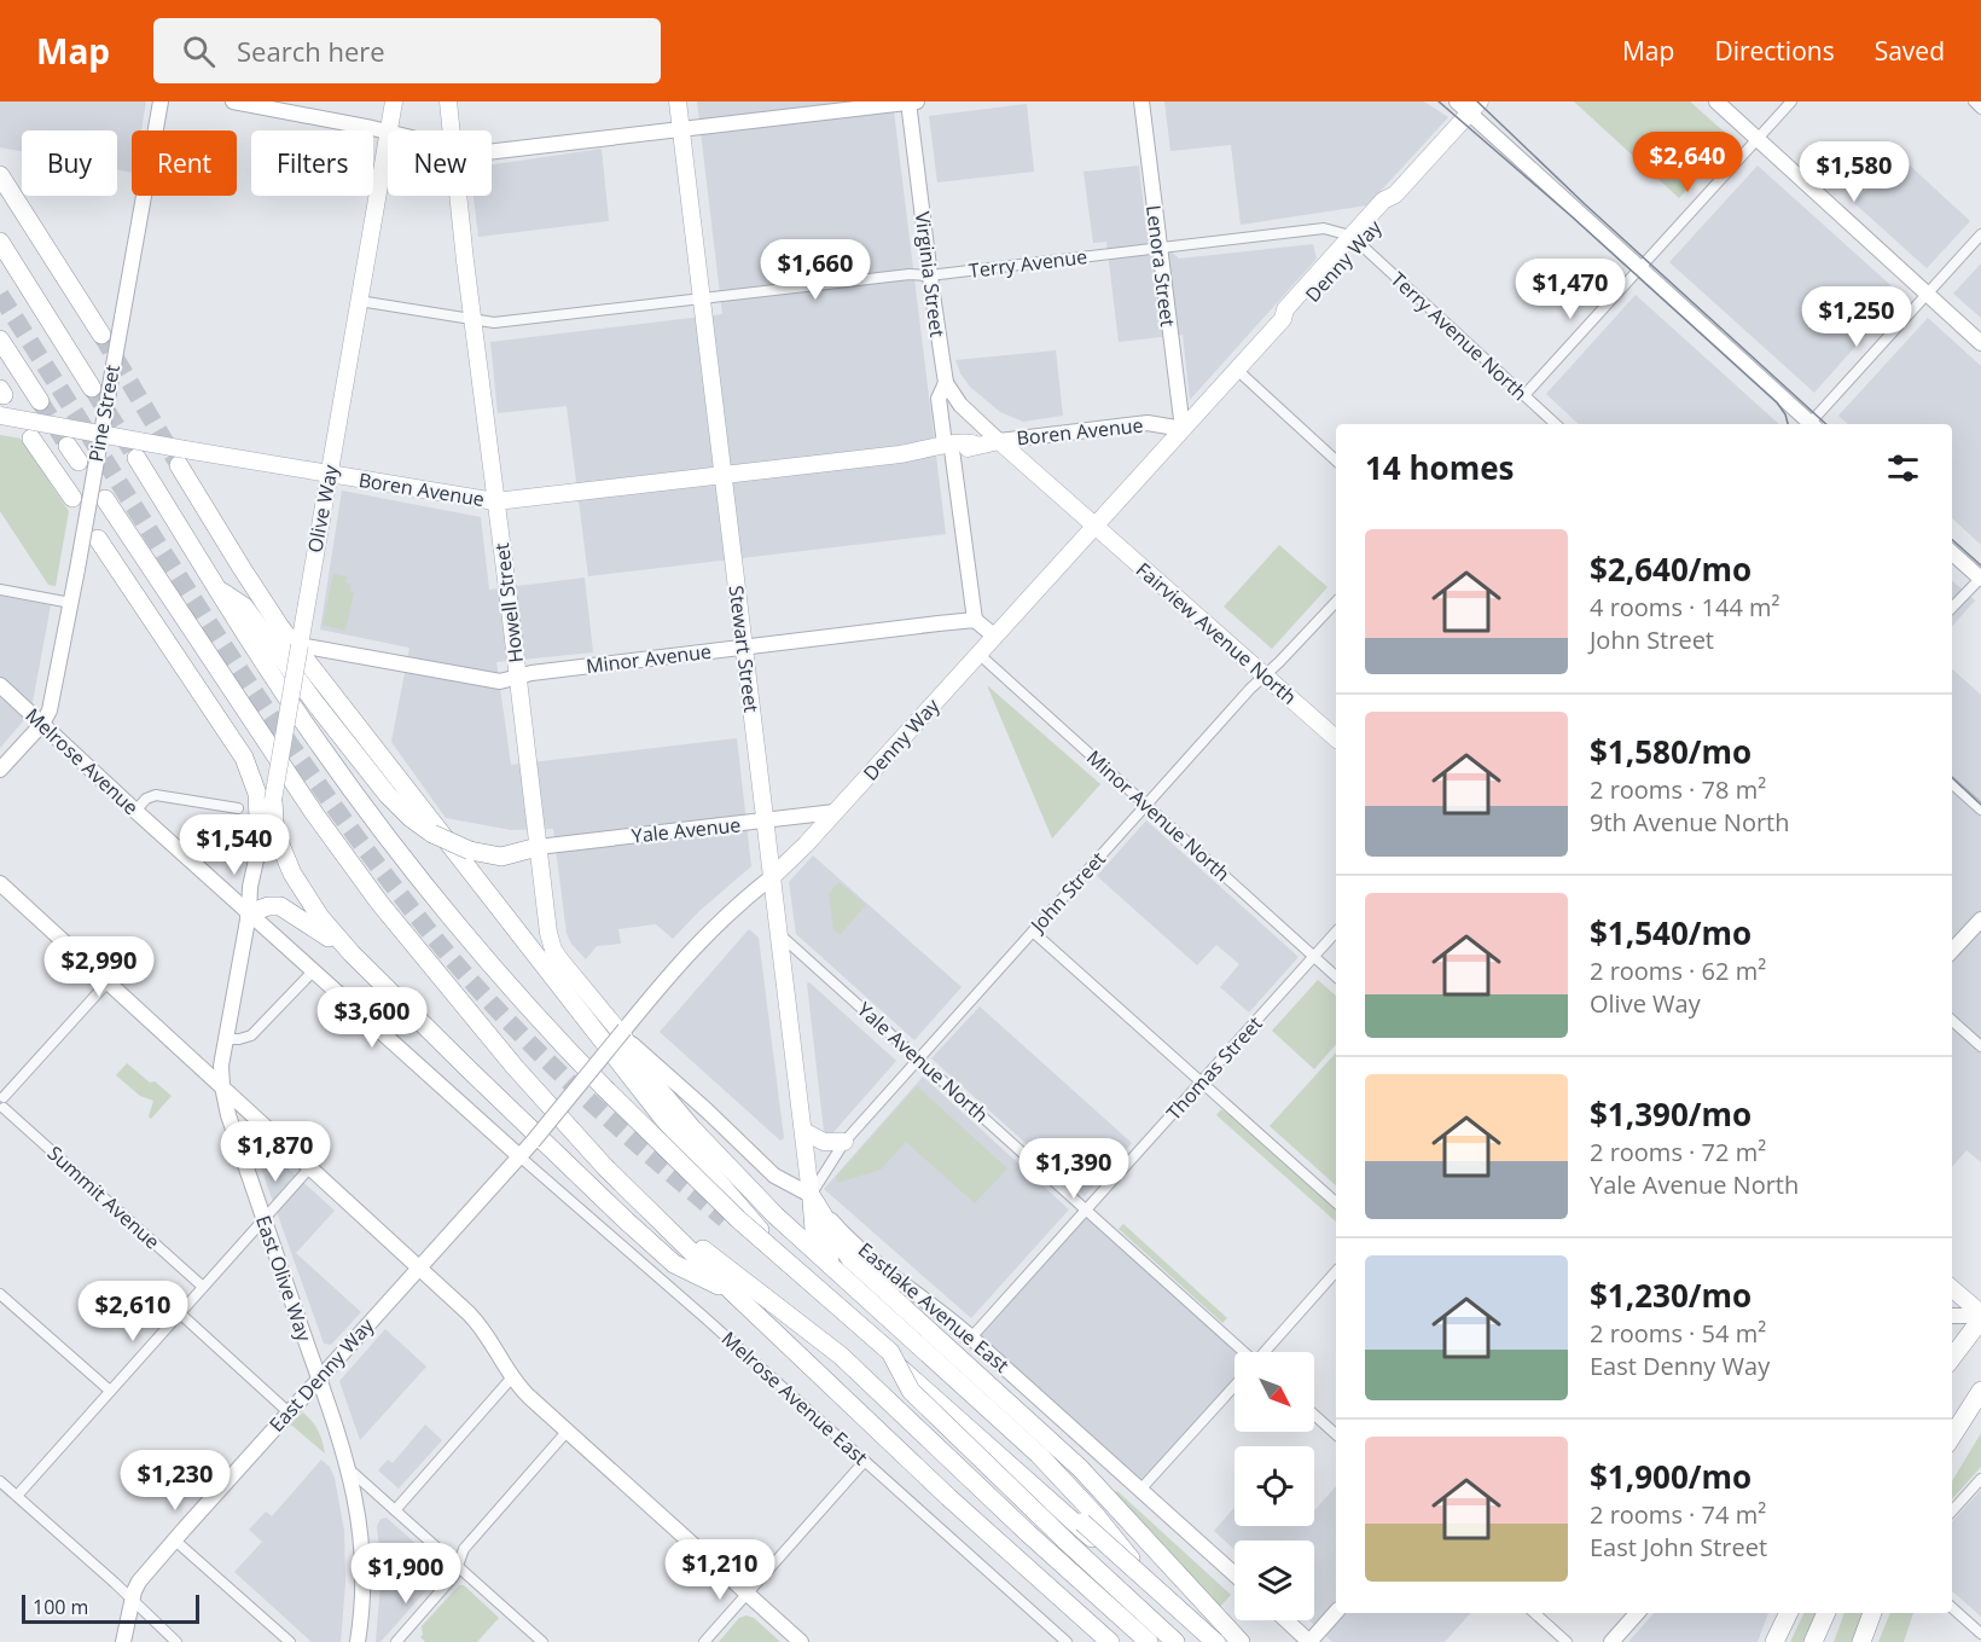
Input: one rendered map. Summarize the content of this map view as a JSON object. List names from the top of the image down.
{
  "streets": {
    "main road": [
      "Denny Way",
      "Boren Avenue",
      "Olive Way",
      "Howell Street",
      "Fairview Avenue North",
      "Stewart Street"
    ],
    "street": [
      "Terry Avenue",
      "Lenora Street",
      "Virginia Street",
      "Terry Avenue North",
      "Pine Street",
      "Minor Avenue",
      "Melrose Avenue",
      "Minor Avenue North",
      "Yale Avenue",
      "John Street",
      "Yale Avenue North",
      "Thomas Street",
      "Summit Avenue",
      "East Olive Way",
      "Eastlake Avenue East",
      "East Denny Way",
      "Melrose Avenue East"
    ]
  },
  "crossings": [
    ["Denny Way", "Terry Avenue"],
    ["Denny Way", "Lenora Street"],
    ["Denny Way", "Terry Avenue North"],
    ["Denny Way", "Boren Avenue"],
    ["Denny Way", "Fairview Avenue North"],
    ["Denny Way", "Stewart Street"],
    ["Denny Way", "Melrose Avenue"],
    ["Denny Way", "Minor Avenue North"],
    ["Denny Way", "Yale Avenue"],
    ["Denny Way", "East Denny Way"],
    ["Denny Way", "Melrose Avenue East"],
    ["Terry Avenue", "Lenora Street"],
    ["Terry Avenue", "Virginia Street"],
    ["Terry Avenue", "Terry Avenue North"],
    ["Terry Avenue", "Olive Way"],
    ["Terry Avenue", "Howell Street"],
    ["Terry Avenue", "Stewart Street"],
    ["Lenora Street", "Boren Avenue"],
    ["Virginia Street", "Boren Avenue"],
    ["Virginia Street", "Minor Avenue"],
    ["Pine Street", "Boren Avenue"],
    ["Pine Street", "Melrose Avenue"],
    ["Boren Avenue", "Olive Way"],
    ["Boren Avenue", "Howell Street"],
    ["Boren Avenue", "Fairview Avenue North"],
    ["Boren Avenue", "Stewart Street"],
    ["Olive Way", "Minor Avenue"],
    ["Olive Way", "Melrose Avenue"],
    ["Olive Way", "East Olive Way"],
    ["Howell Street", "Minor Avenue"],
    ["Howell Street", "Yale Avenue"],
    ["Howell Street", "Eastlake Avenue East"],
    ["Fairview Avenue North", "John Street"],
    ["Stewart Street", "Minor Avenue"],
    ["Stewart Street", "Yale Avenue"],
    ["Stewart Street", "John Street"],
    ["Stewart Street", "Yale Avenue North"],
    ["Stewart Street", "Eastlake Avenue East"],
    ["Melrose Avenue", "East Olive Way"],
    ["Melrose Avenue", "East Denny Way"],
    ["Melrose Avenue", "Melrose Avenue East"],
    ["Minor Avenue North", "John Street"],
    ["Minor Avenue North", "Thomas Street"],
    ["John Street", "Yale Avenue North"],
    ["John Street", "Eastlake Avenue East"],
    ["Yale Avenue North", "Thomas Street"],
    ["Thomas Street", "Eastlake Avenue East"],
    ["East Olive Way", "East Denny Way"],
    ["East Denny Way", "Melrose Avenue East"]
  ],
  "scale_bar": "100 m",
  "north": "bottom right",
  "page": {
    "header": "Map",
    "search": "Search here",
    "nav": ["Map", "Directions", "Saved"],
    "chip": [
      "Buy",
      "Rent",
      "Filters",
      "New"
    ],
    "price": [
      "$2,640",
      "$1,580",
      "$1,660",
      "$1,470",
      "$1,250",
      "$1,540",
      "$2,990",
      "$3,600",
      "$1,870",
      "$1,390",
      "$2,610",
      "$1,230",
      "$1,210",
      "$1,900"
    ],
    "heading": "14 homes",
    "list": [
      {
        "name": "$2,640/mo",
        "note": "4 rooms · 144 m² · John Street"
      },
      {
        "name": "$1,580/mo",
        "note": "2 rooms · 78 m² · 9th Avenue North"
      },
      {
        "name": "$1,540/mo",
        "note": "2 rooms · 62 m² · Olive Way"
      },
      {
        "name": "$1,390/mo",
        "note": "2 rooms · 72 m² · Yale Avenue North"
      },
      {
        "name": "$1,230/mo",
        "note": "2 rooms · 54 m² · East Denny Way"
      },
      {
        "name": "$1,900/mo",
        "note": "2 rooms · 74 m² · East John Street"
      }
    ],
    "scale": "100 m"
  }
}
